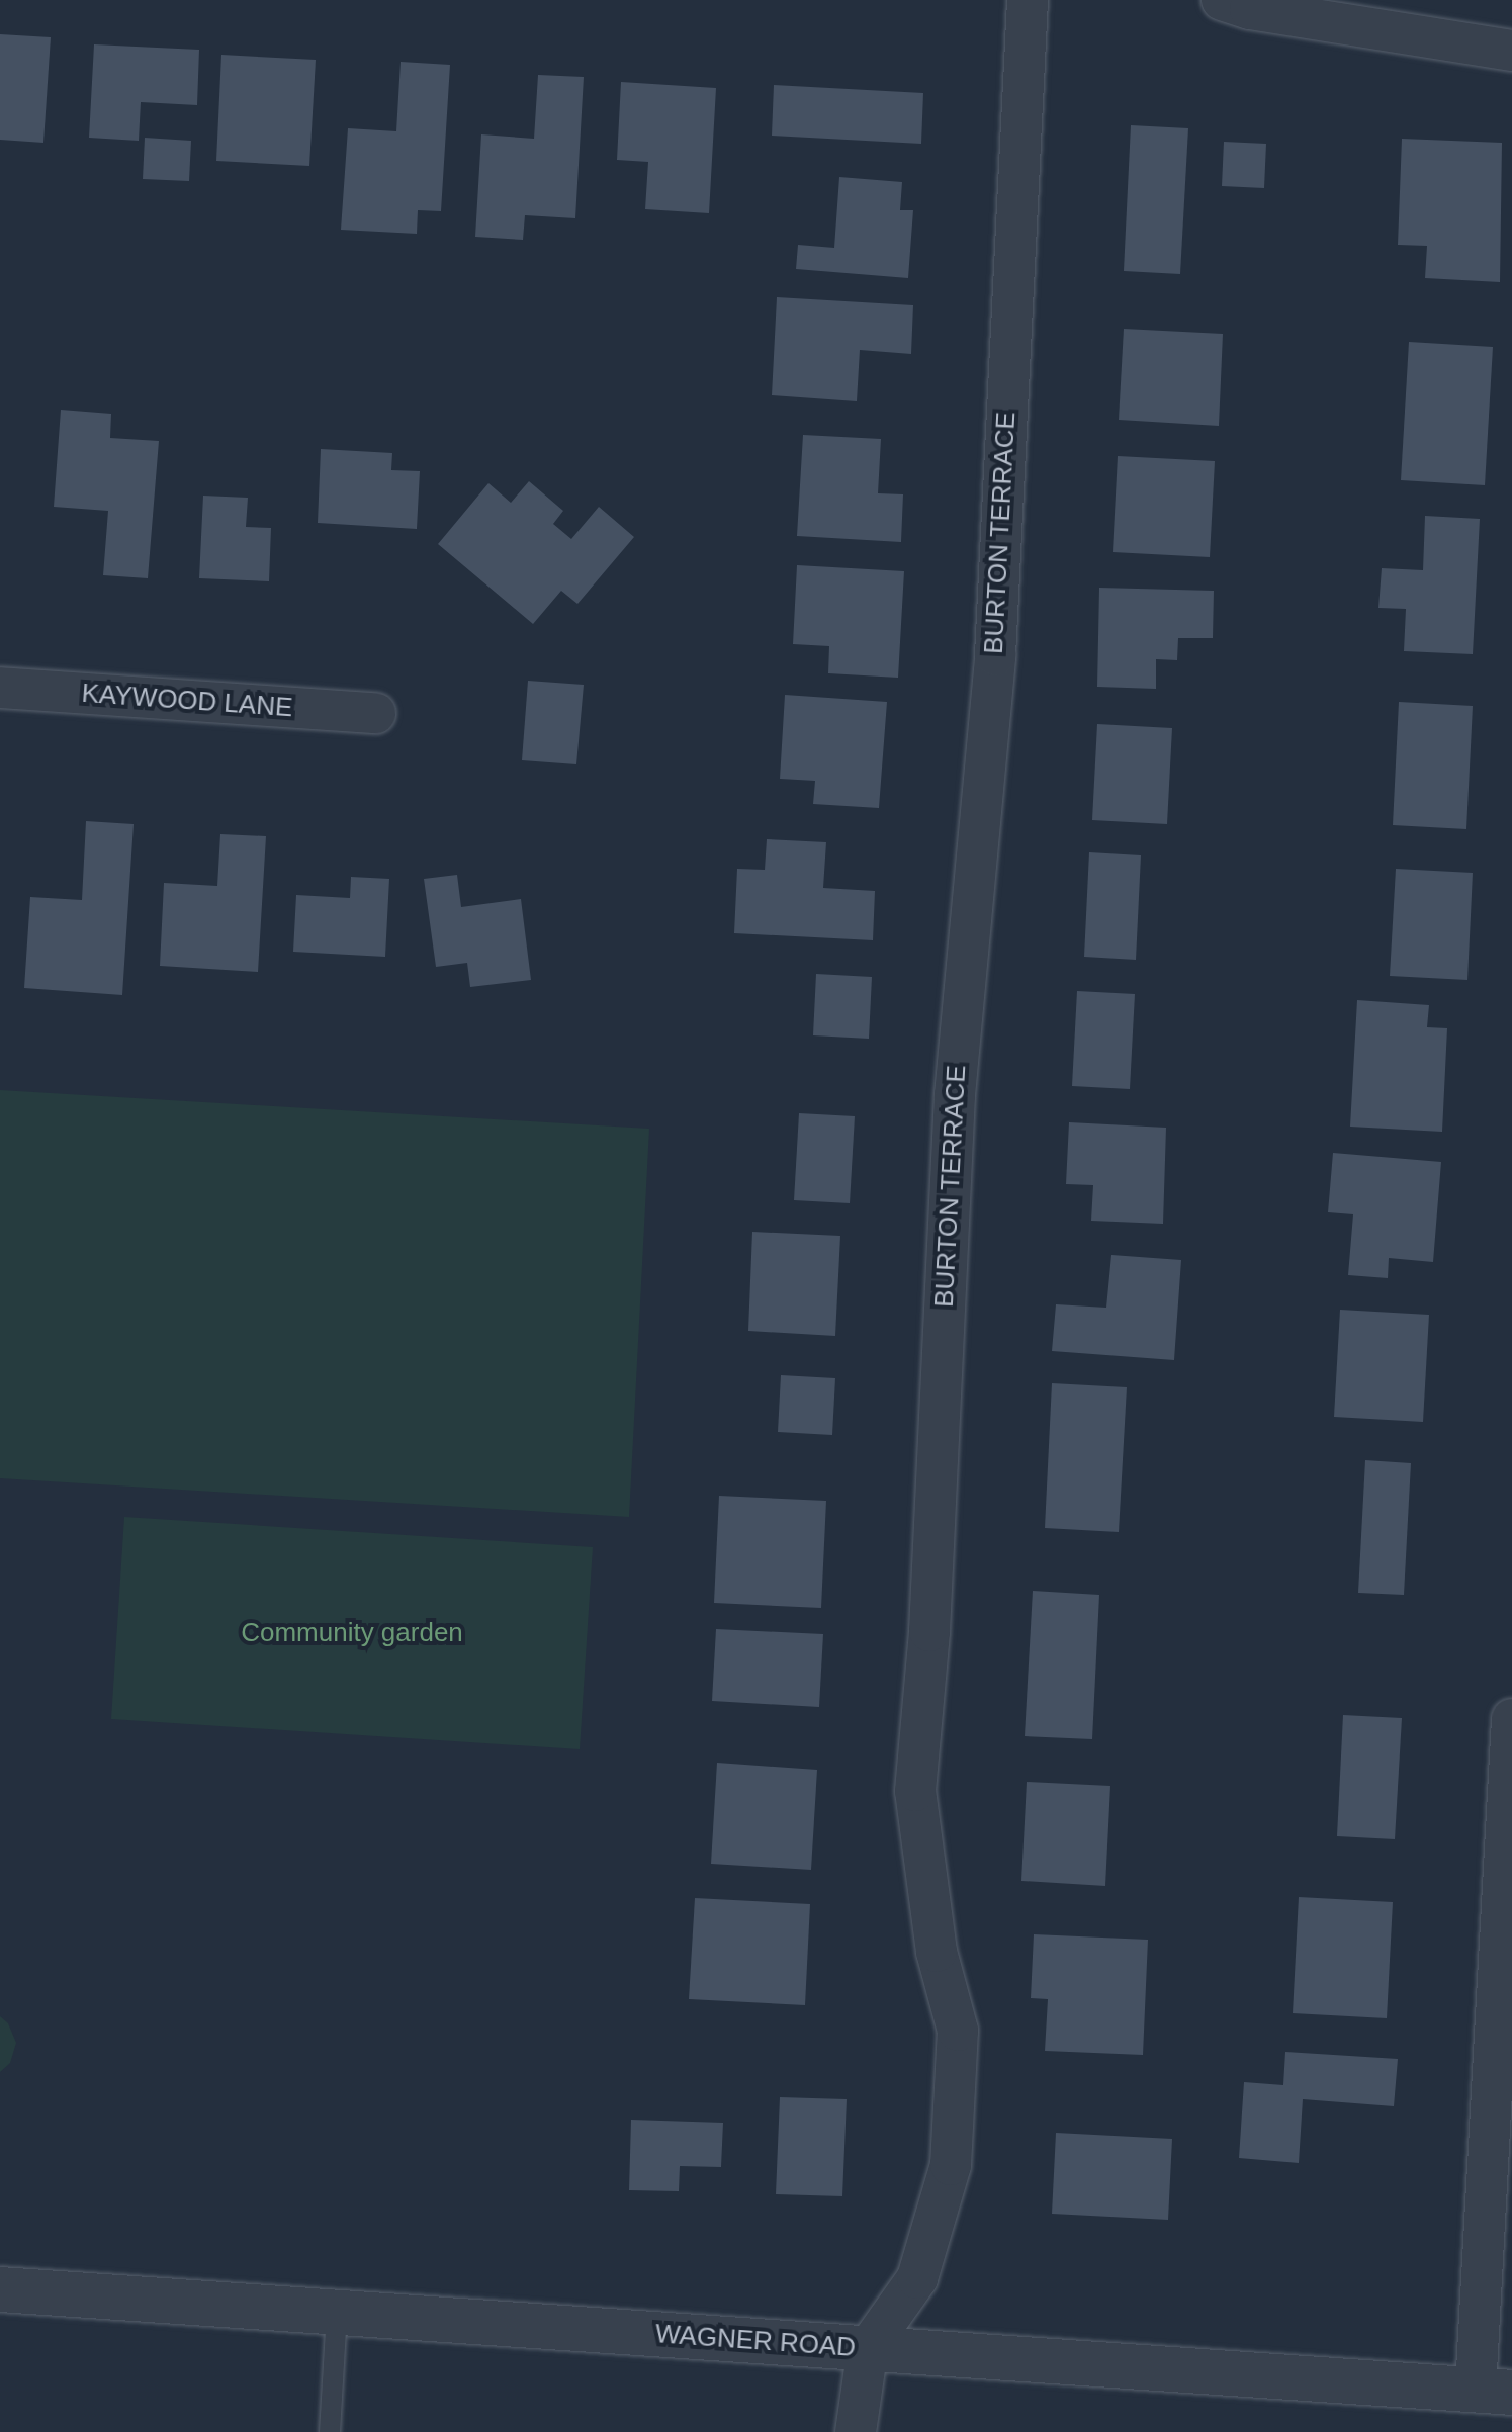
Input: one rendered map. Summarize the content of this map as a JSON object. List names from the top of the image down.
{
  "streets": {
    "street": ["BURTON TERRACE", "KAYWOOD LANE", "WAGNER ROAD"]
  },
  "crossings": [
    ["BURTON TERRACE", "WAGNER ROAD"]
  ],
  "parks": ["Community garden"]
}
